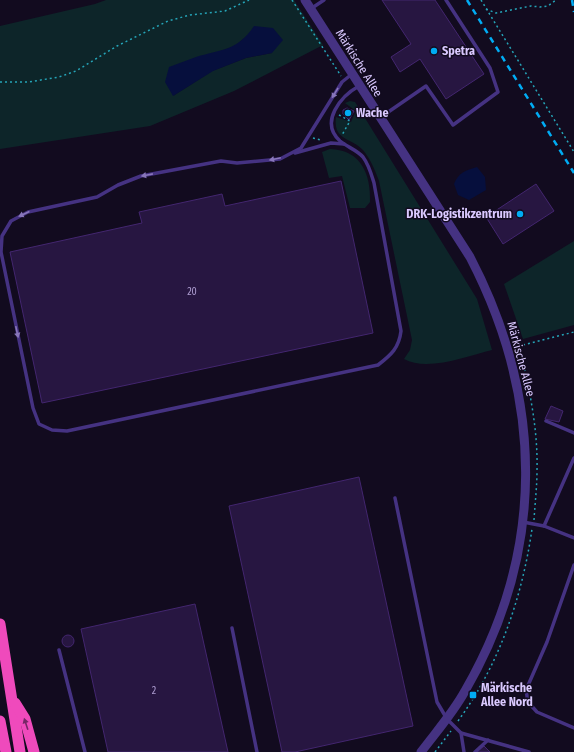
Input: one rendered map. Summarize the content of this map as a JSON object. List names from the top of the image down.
{
  "streets": {
    "street": ["Märkische Allee"]
  },
  "places": {
    "other": ["Spetra", "Wache", "DRK-Logistikzentrum"],
    "transit": ["Märkische Allee Nord"]
  },
  "house_numbers": ["20", "2"]
}
